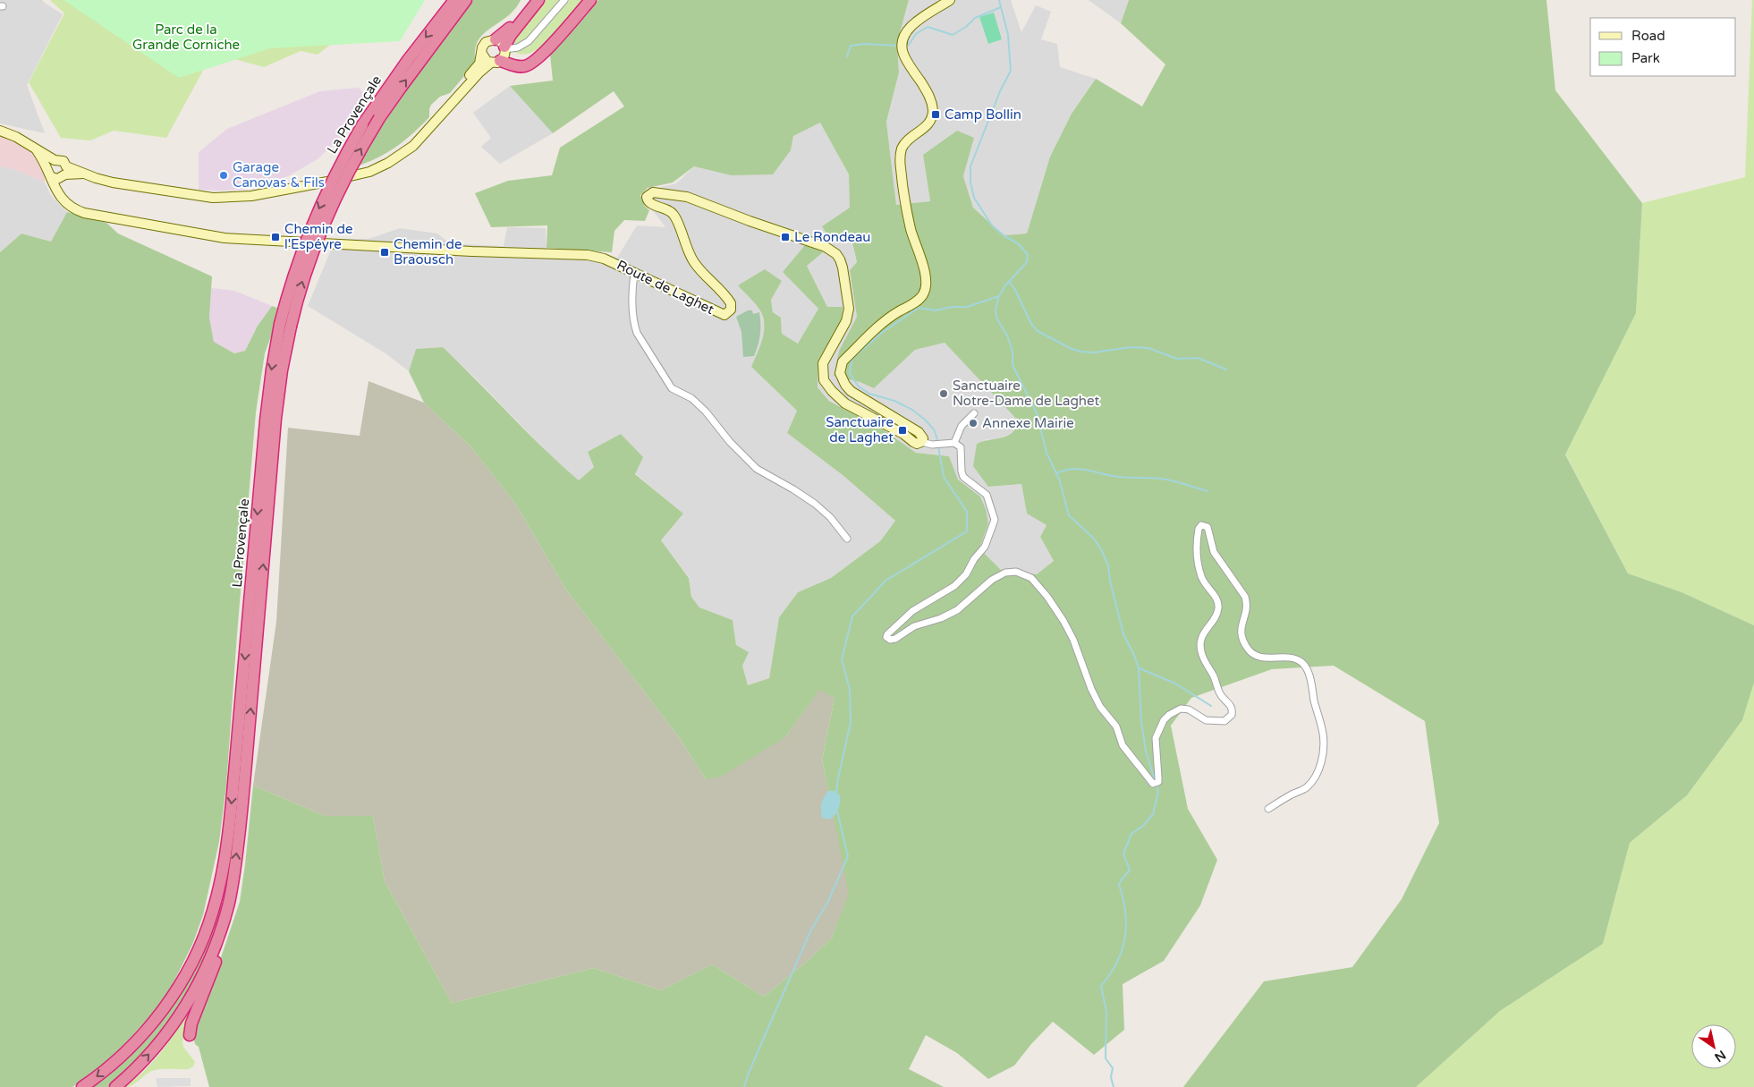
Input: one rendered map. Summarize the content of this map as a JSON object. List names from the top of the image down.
{
  "streets": {
    "highway": ["La Provençale"],
    "main road": ["Route de Laghet"]
  },
  "parks": ["Parc de la Grande Corniche"],
  "places": {
    "transit": [
      "Camp Bollin",
      "Chemin de l'Espéyre",
      "Le Rondeau",
      "Chemin de Braousch",
      "Sanctuaire de Laghet"
    ],
    "other": ["Garage Canovas & Fils", "Sanctuaire Notre-Dame de Laghet", "Annexe Mairie"]
  },
  "legend": ["Road", "Park"],
  "north": "bottom right"
}
